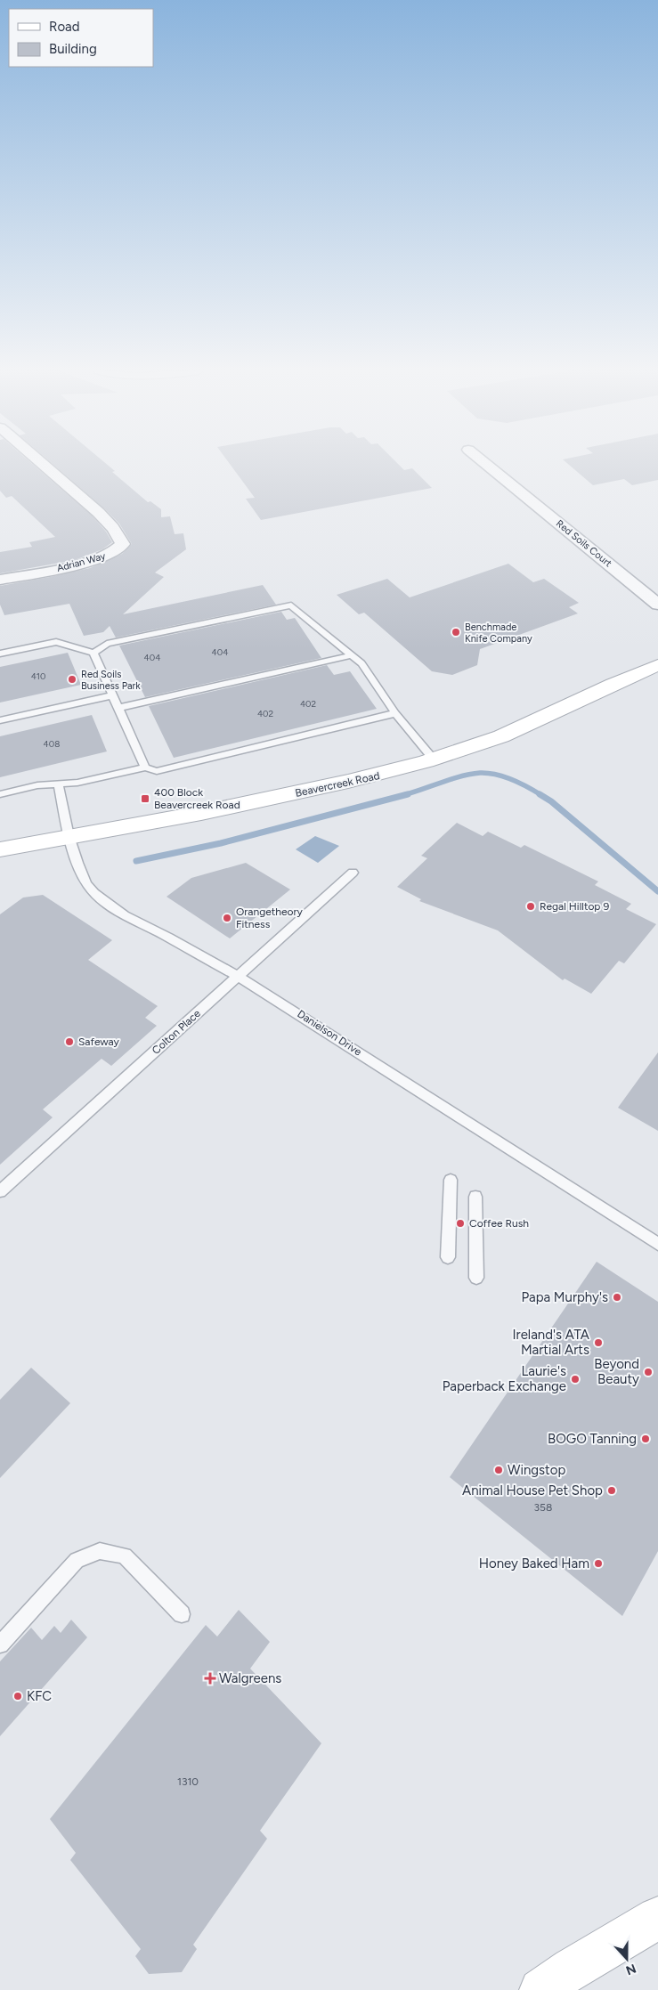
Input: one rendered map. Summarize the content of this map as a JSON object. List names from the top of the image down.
{
  "streets": {
    "main road": ["Beavercreek Road"],
    "street": ["Red Soils Court", "Adrian Way"],
    "lane": ["Colton Place", "Danielson Drive"]
  },
  "crossings": [
    ["Beavercreek Road", "Danielson Drive"],
    ["Colton Place", "Danielson Drive"]
  ],
  "places": {
    "other": [
      "Benchmade Knife Company",
      "Red Soils Business Park",
      "Regal Hilltop 9",
      "Orangetheory Fitness",
      "Safeway",
      "Coffee Rush",
      "Papa Murphy's",
      "Ireland's ATA Martial Arts",
      "Beyond Beauty",
      "Laurie's Paperback Exchange",
      "BOGO Tanning",
      "Wingstop",
      "Animal House Pet Shop",
      "Honey Baked Ham",
      "KFC"
    ],
    "transit": ["400 Block Beavercreek Road"],
    "health": ["Walgreens"]
  },
  "house_numbers": [
    "404",
    "404",
    "410",
    "402",
    "402",
    "408",
    "358",
    "1310"
  ],
  "legend": ["Road", "Building"],
  "north": "bottom"
}
